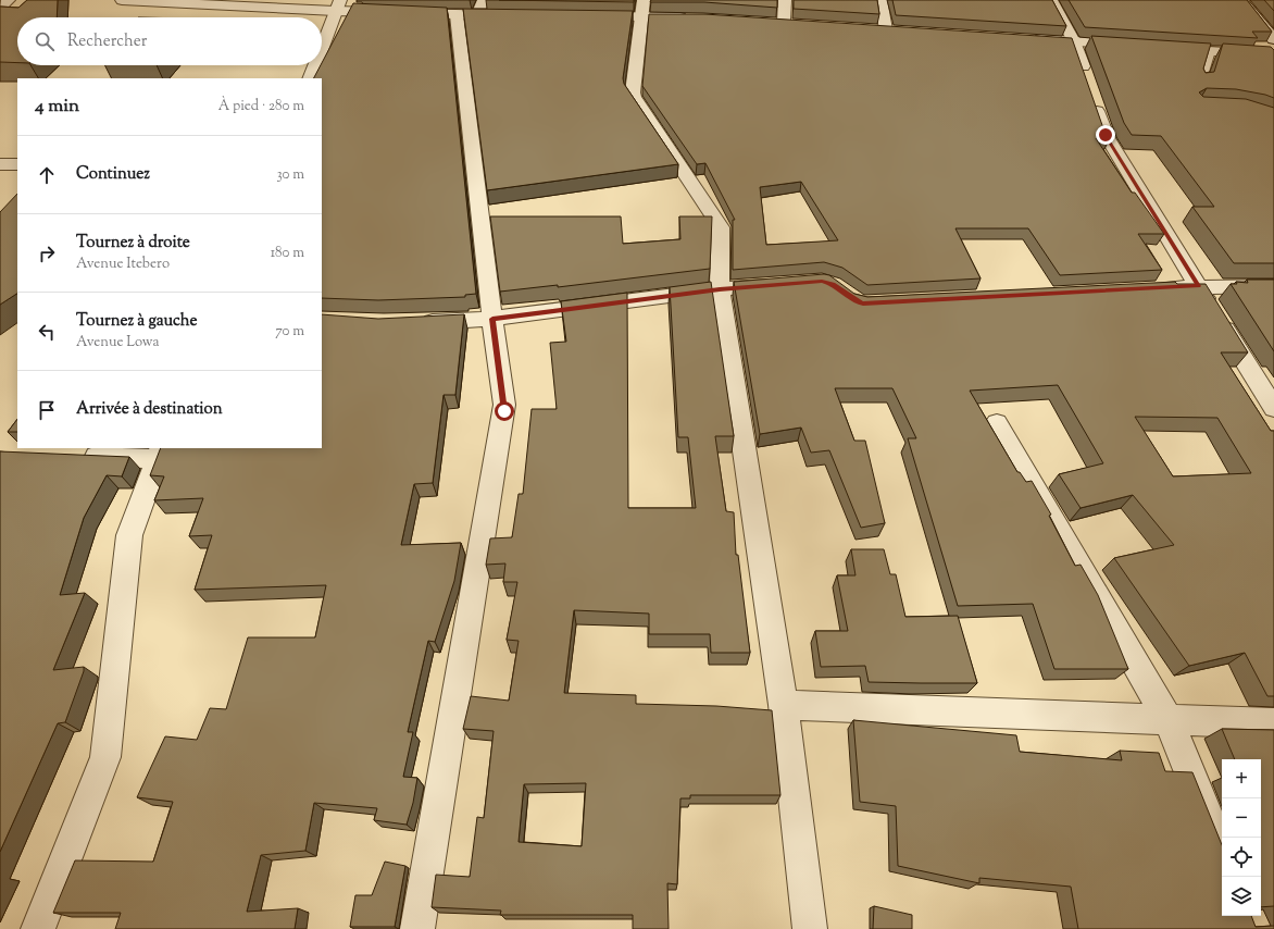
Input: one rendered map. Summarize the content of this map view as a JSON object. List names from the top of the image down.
{
  "page": {
    "search": "Rechercher",
    "heading": ["4 min", "À pied · 280 m"],
    "list": [
      ["Continuez", "30 m"],
      ["Tournez à droite", "Avenue Itebero", "180 m"],
      ["Tournez à gauche", "Avenue Lowa", "70 m"],
      "Arrivée à destination"
    ],
    "map_buttons": ["+", "−"]
  }
}
